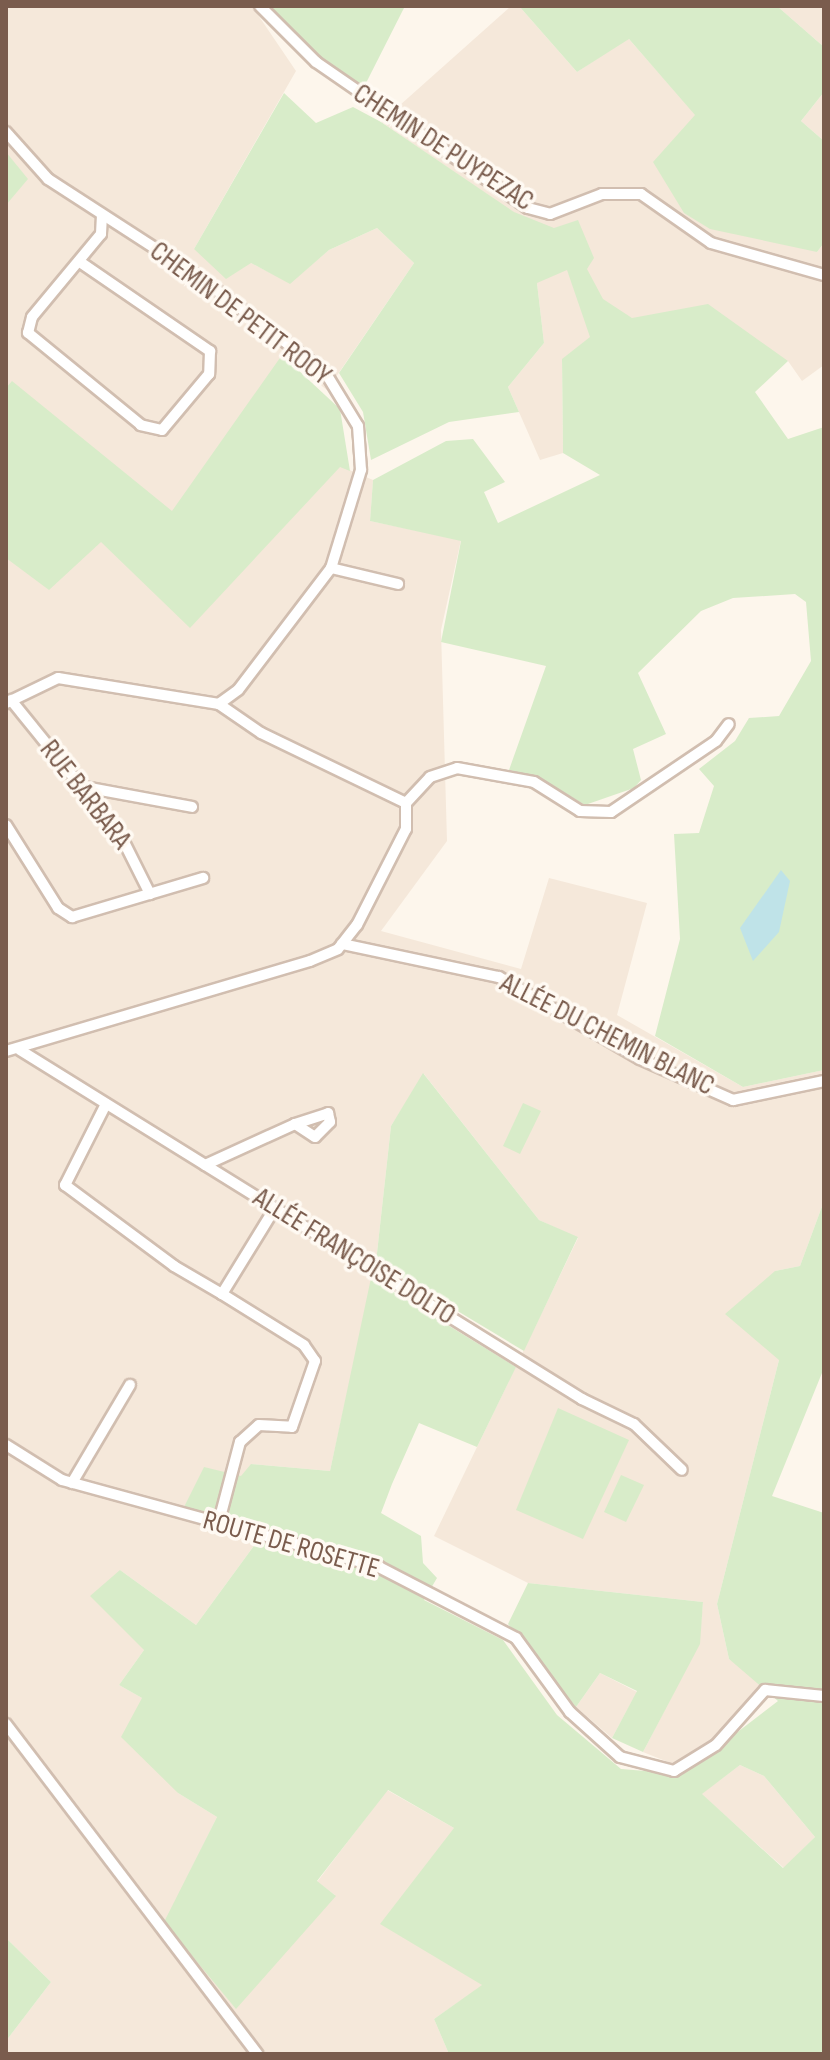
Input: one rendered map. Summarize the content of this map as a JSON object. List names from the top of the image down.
{
  "streets": {
    "street": [
      "CHEMIN DE PUYPEZAC",
      "CHEMIN DE PETIT ROOY",
      "RUE BARBARA",
      "ALLÉE DU CHEMIN BLANC",
      "ALLÉE FRANÇOISE DOLTO",
      "ROUTE DE ROSETTE"
    ]
  }
}
